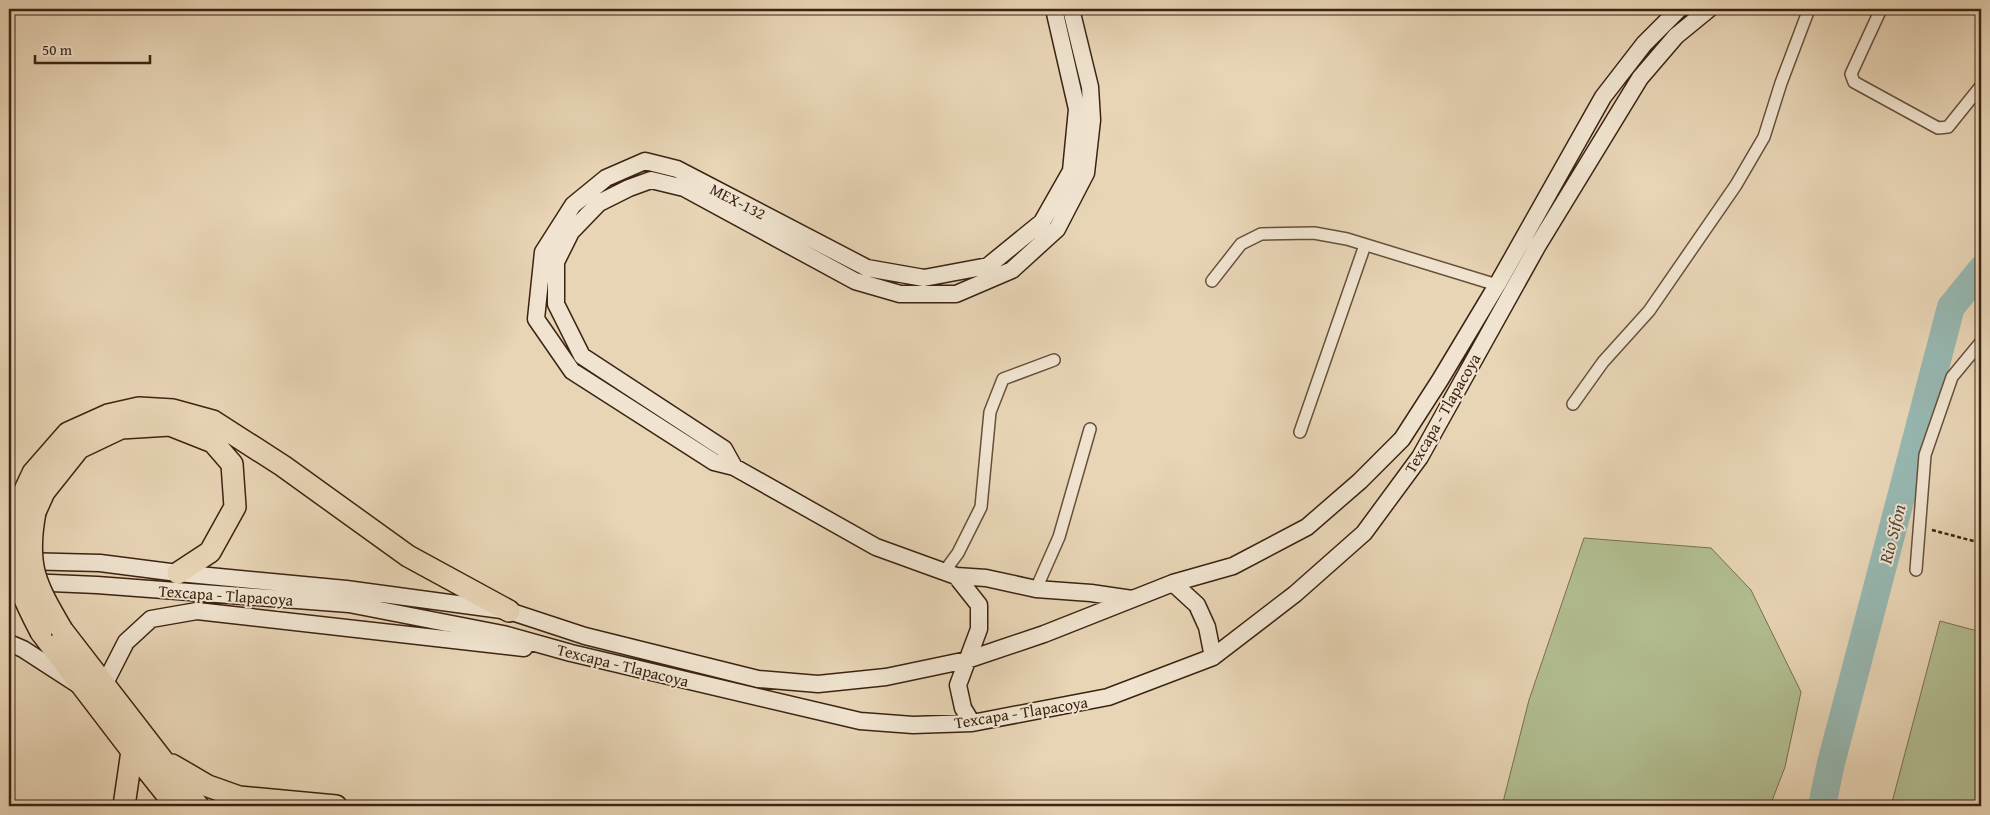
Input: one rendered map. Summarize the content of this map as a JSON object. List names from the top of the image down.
{
  "streets": {
    "main road": ["MEX-132", "Texcapa - Tlapacoya"]
  },
  "water": ["Rio Sifon"],
  "scale_bar": "50 m"
}
